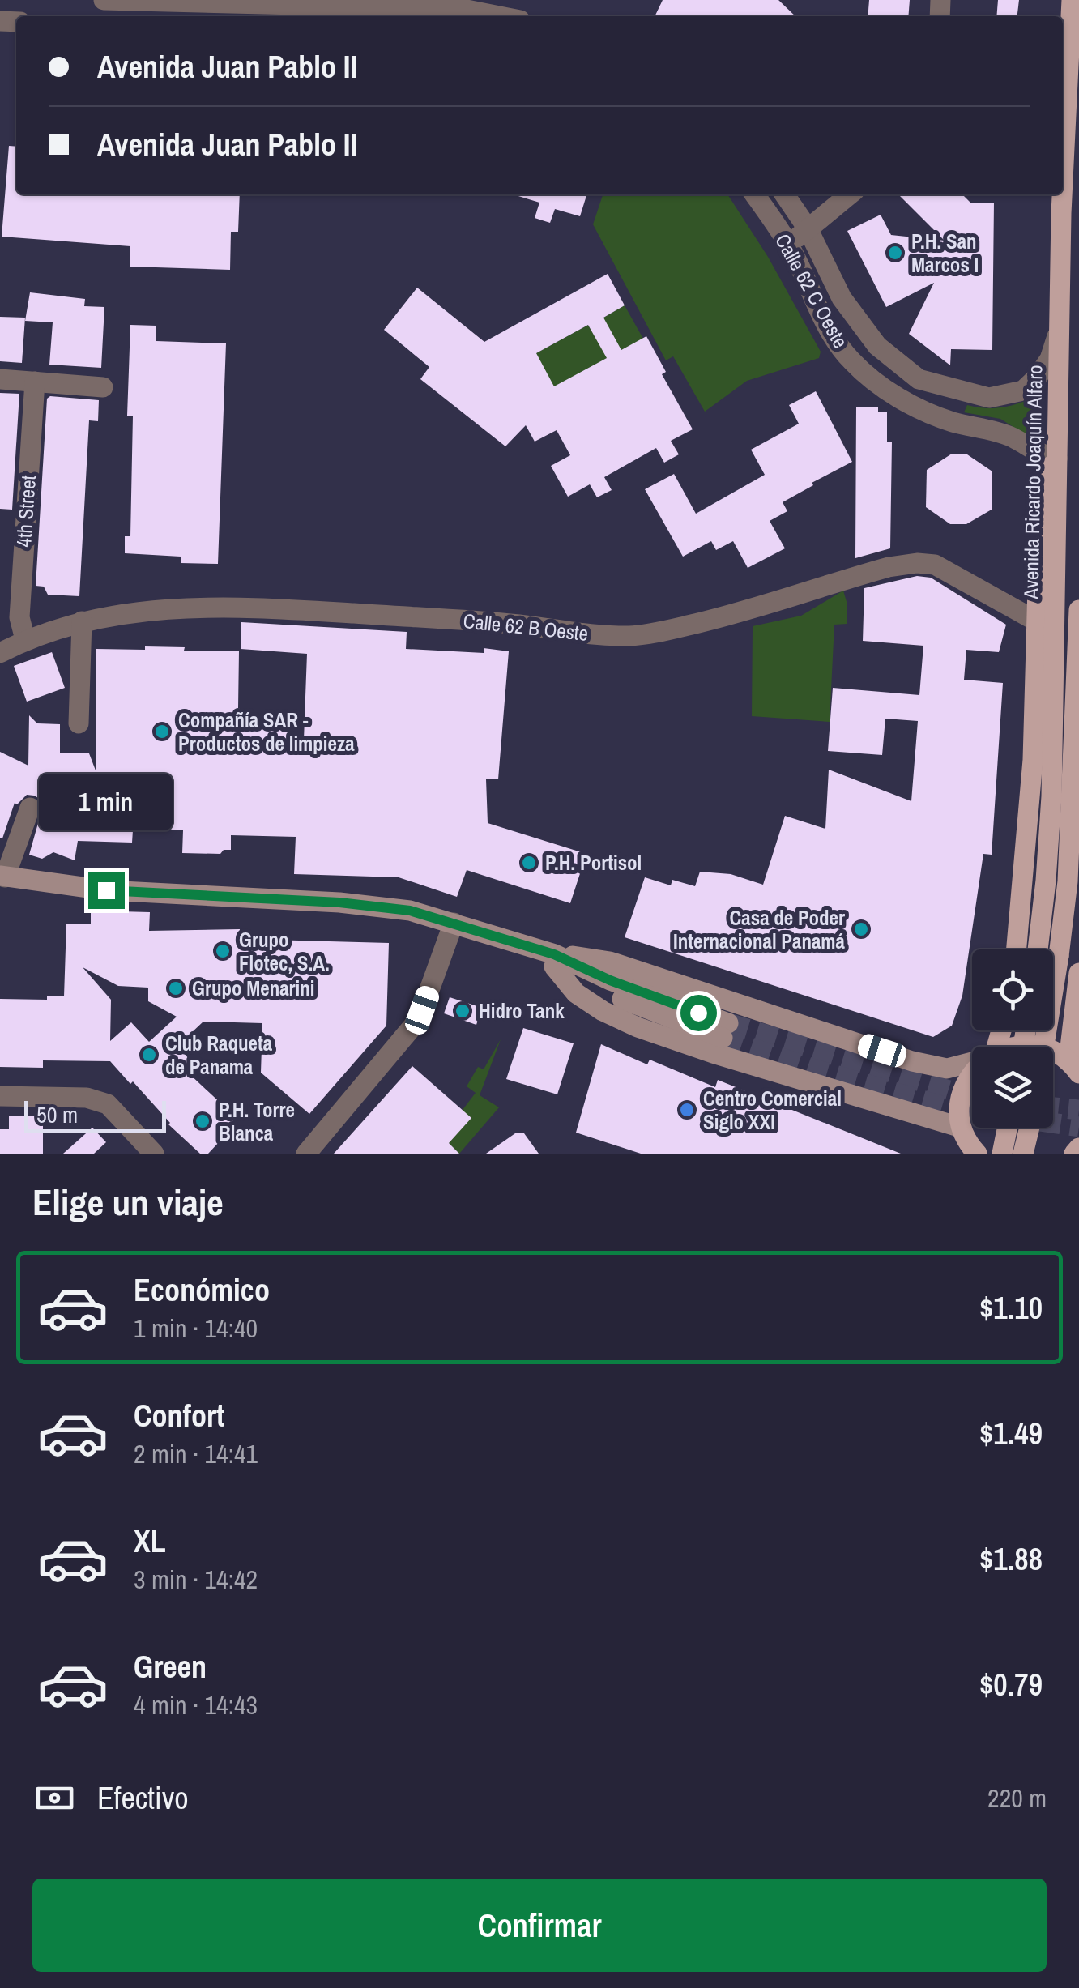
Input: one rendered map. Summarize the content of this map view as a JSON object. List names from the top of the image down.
{
  "streets": {
    "main road": ["Avenida Ricardo Joaquín Alfaro"],
    "street": ["Calle 62 C Oeste", "4th Street", "Calle 62 B Oeste"]
  },
  "crossings": [
    ["Calle 62 C Oeste", "Avenida Ricardo Joaquín Alfaro"],
    ["4th Street", "Calle 62 B Oeste"]
  ],
  "places": [
    "P.H. San Marcos I",
    "Compañía SAR - Productos de limpieza",
    "P.H. Portisol",
    "Casa de Poder Internacional Panamá",
    "Grupo Flotec, S.A.",
    "Grupo Menarini",
    "Hidro Tank",
    "Club Raqueta de Panama",
    "Centro Comercial Siglo XXI",
    "P.H. Torre Blanca"
  ],
  "scale_bar": "50 m",
  "page": {
    "banner": ["Avenida Juan Pablo II", "Avenida Juan Pablo II"],
    "bubble": "1 min",
    "scale": "50 m",
    "heading": "Elige un viaje",
    "list": [
      {
        "name": "Económico",
        "note": "1 min · 14:40",
        "value": "$1.10"
      },
      {
        "name": "Confort",
        "note": "2 min · 14:41",
        "value": "$1.49"
      },
      {
        "name": "XL",
        "note": "3 min · 14:42",
        "value": "$1.88"
      },
      {
        "name": "Green",
        "note": "4 min · 14:43",
        "value": "$0.79"
      }
    ],
    "pay": ["Efectivo", "220 m"],
    "buttons": "Confirmar"
  }
}
